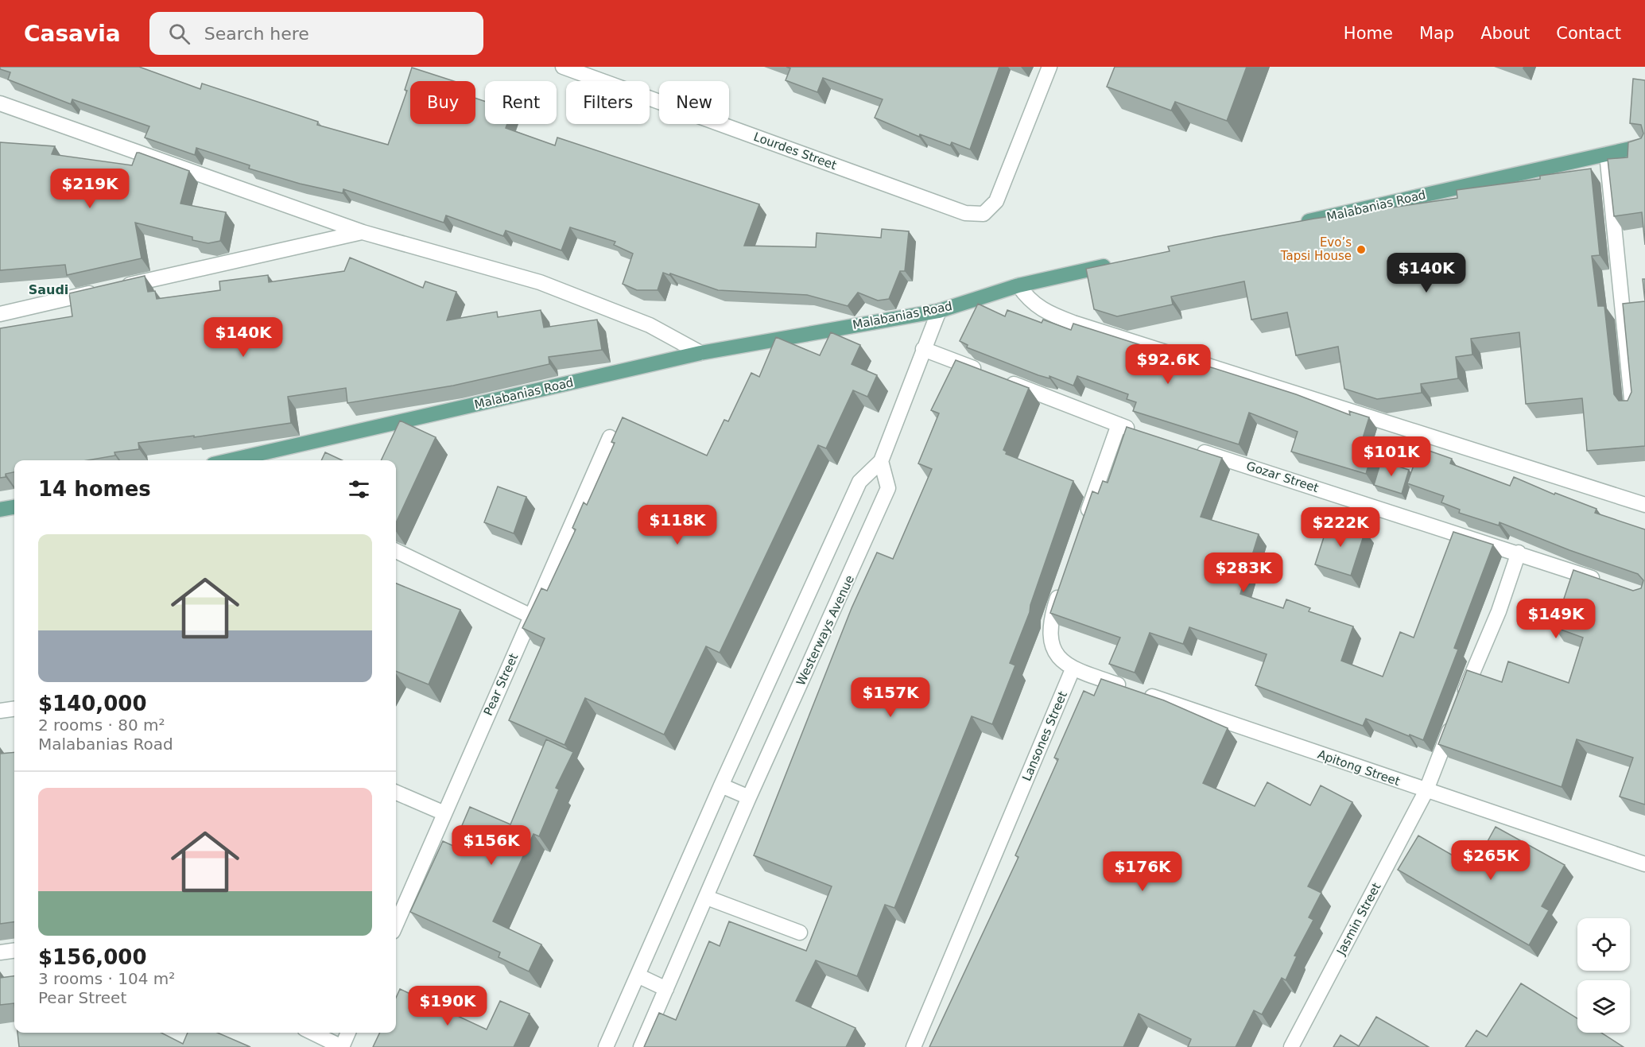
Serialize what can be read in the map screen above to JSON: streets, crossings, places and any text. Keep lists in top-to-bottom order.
{
  "streets": {
    "main road": ["Malabanias Road"],
    "street": [
      "Lourdes Street",
      "Gozar Street",
      "Westerways Avenue",
      "Pear Street",
      "Lansones Street",
      "Apitong Street",
      "Jasmin Street"
    ]
  },
  "crossings": [
    ["Lansones Street", "Apitong Street"],
    ["Apitong Street", "Jasmin Street"]
  ],
  "districts": ["Saudi"],
  "places": ["Evo’s Tapsi House"],
  "page": {
    "header": "Casavia",
    "search": "Search here",
    "nav": [
      "Home",
      "Map",
      "About",
      "Contact"
    ],
    "chip": [
      "Buy",
      "Rent",
      "Filters",
      "New"
    ],
    "price": [
      "$219K",
      "$140K",
      "$140K",
      "$92.6K",
      "$101K",
      "$118K",
      "$222K",
      "$283K",
      "$149K",
      "$157K",
      "$156K",
      "$265K",
      "$176K",
      "$190K"
    ],
    "heading": "14 homes",
    "list": [
      {
        "name": "$140,000",
        "note": "2 rooms · 80 m² · Malabanias Road"
      },
      {
        "name": "$156,000",
        "note": "3 rooms · 104 m² · Pear Street"
      }
    ]
  }
}
